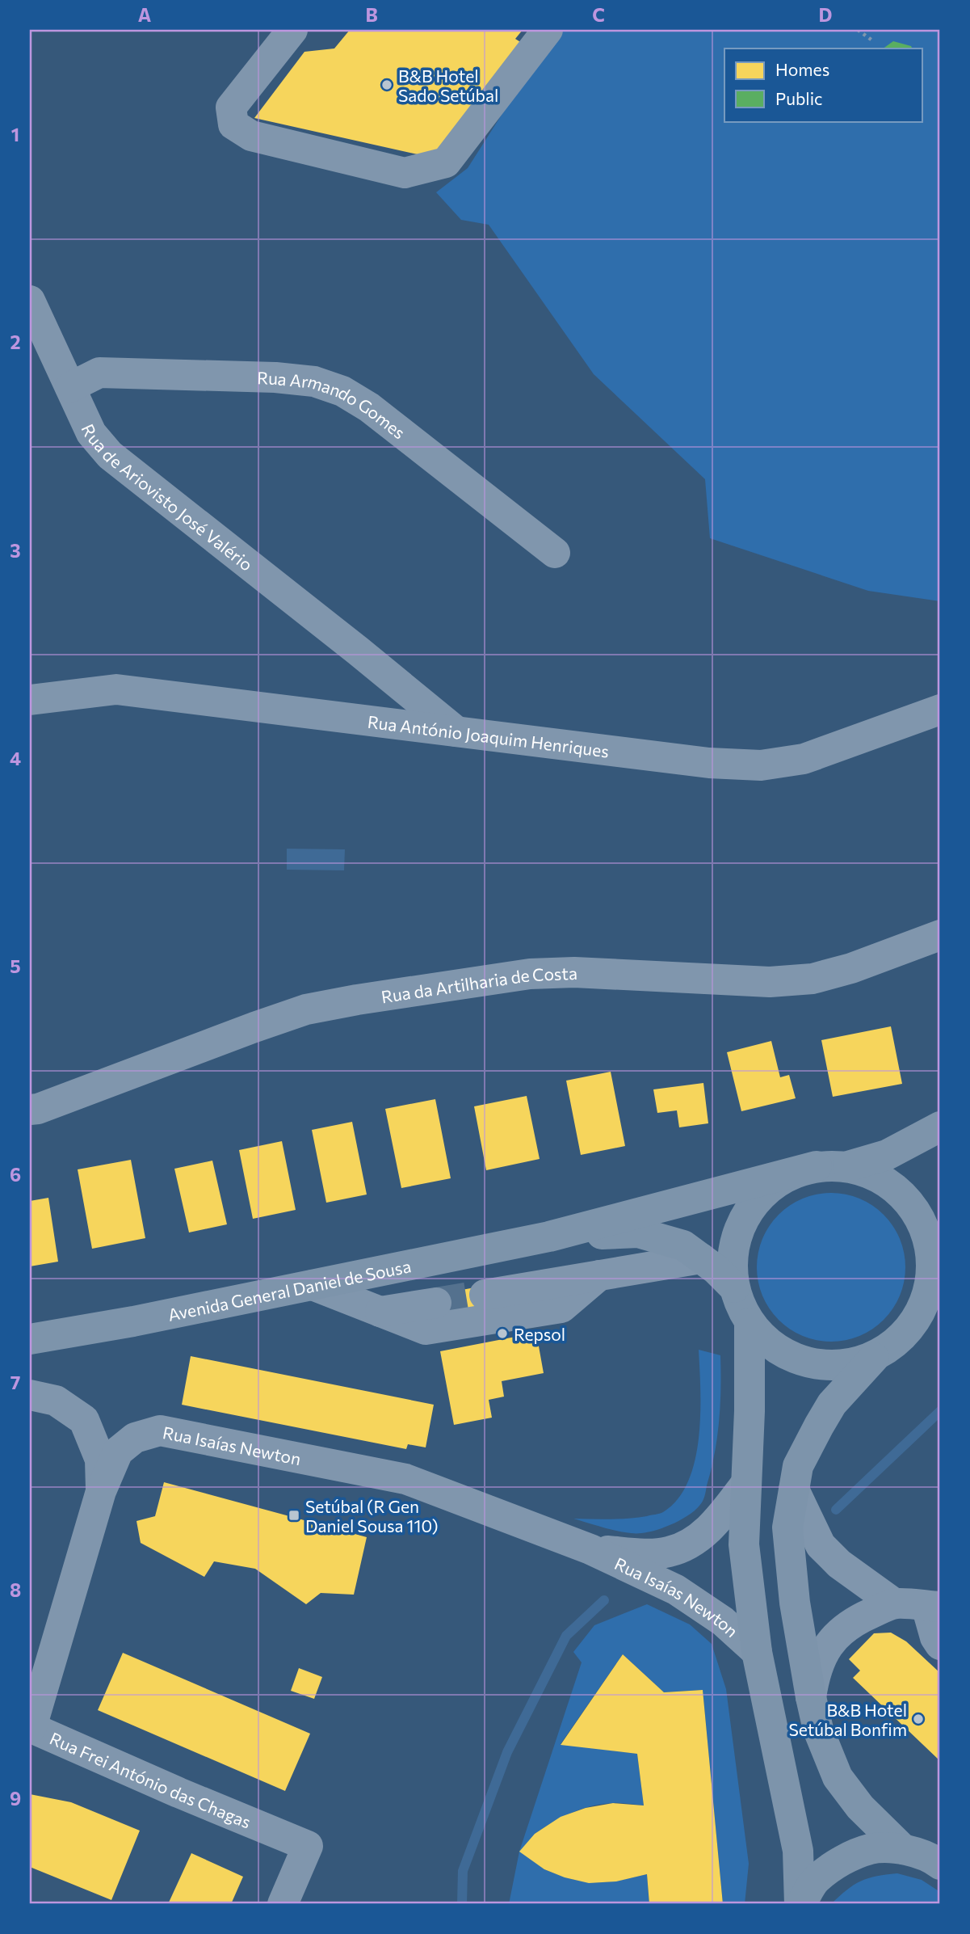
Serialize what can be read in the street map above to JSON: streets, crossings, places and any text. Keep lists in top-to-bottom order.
{
  "streets": {
    "main road": ["Avenida General Daniel de Sousa"],
    "street": [
      "Rua Armando Gomes",
      "Rua de Ariovisto José Valério",
      "Rua António Joaquim Henriques",
      "Rua da Artilharia de Costa",
      "Rua Isaías Newton",
      "Rua Frei António das Chagas"
    ]
  },
  "crossings": [
    ["Rua Armando Gomes", "Rua de Ariovisto José Valério"],
    ["Rua de Ariovisto José Valério", "Rua António Joaquim Henriques"],
    ["Rua Isaías Newton", "Rua Frei António das Chagas"]
  ],
  "places": {
    "other": ["B&B Hotel Sado Setúbal", "Repsol", "B&B Hotel Setúbal Bonfim"],
    "transit": ["Setúbal (R Gen Daniel Sousa 110)"]
  },
  "legend": ["Homes", "Public"],
  "grid": {
    "columns": [
      "A",
      "B",
      "C",
      "D"
    ],
    "rows": [
      "1",
      "2",
      "3",
      "4",
      "5",
      "6",
      "7",
      "8",
      "9"
    ]
  }
}
